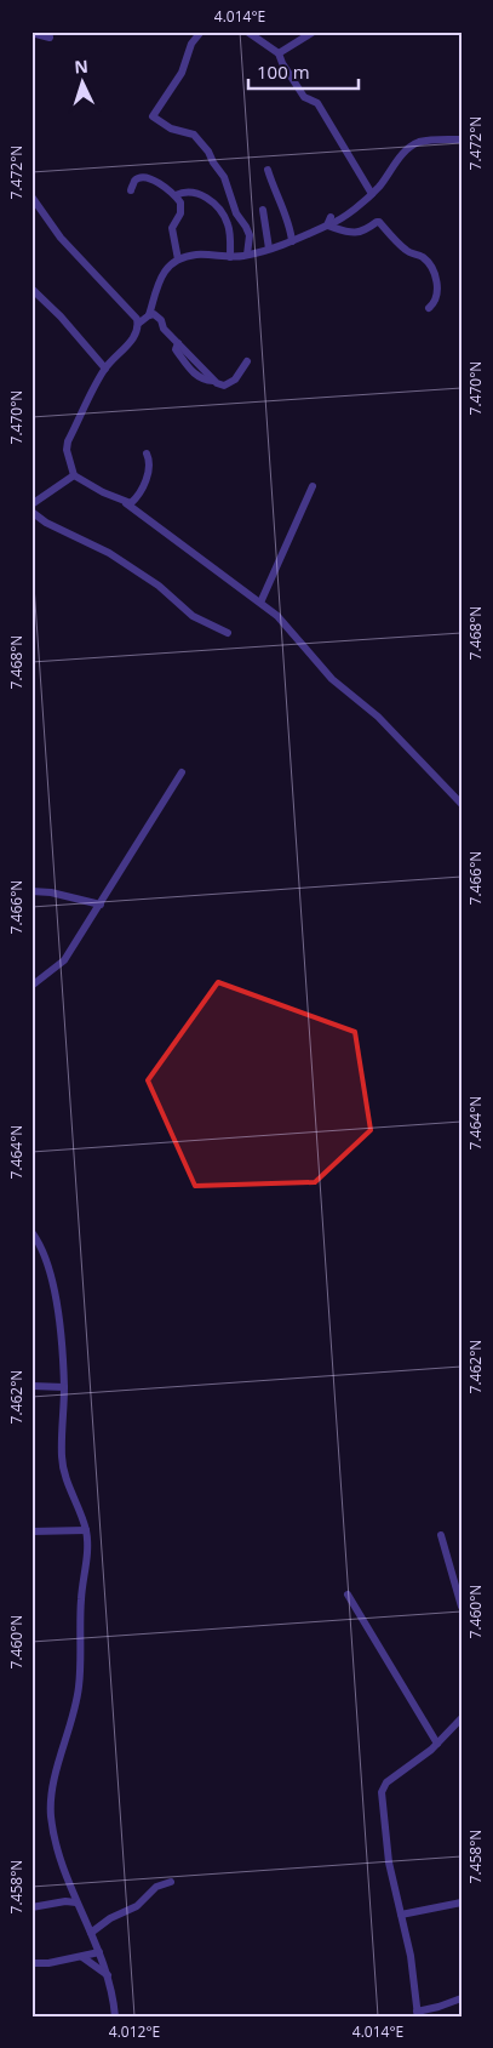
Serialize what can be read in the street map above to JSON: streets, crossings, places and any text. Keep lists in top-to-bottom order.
{
  "scale_bar": "100 m",
  "north": "top",
  "coordinates": [
    "4.014°E",
    "7.472°N",
    "7.470°N",
    "7.468°N",
    "7.466°N",
    "7.464°N",
    "7.462°N",
    "7.460°N",
    "7.458°N",
    "4.012°E"
  ]
}
